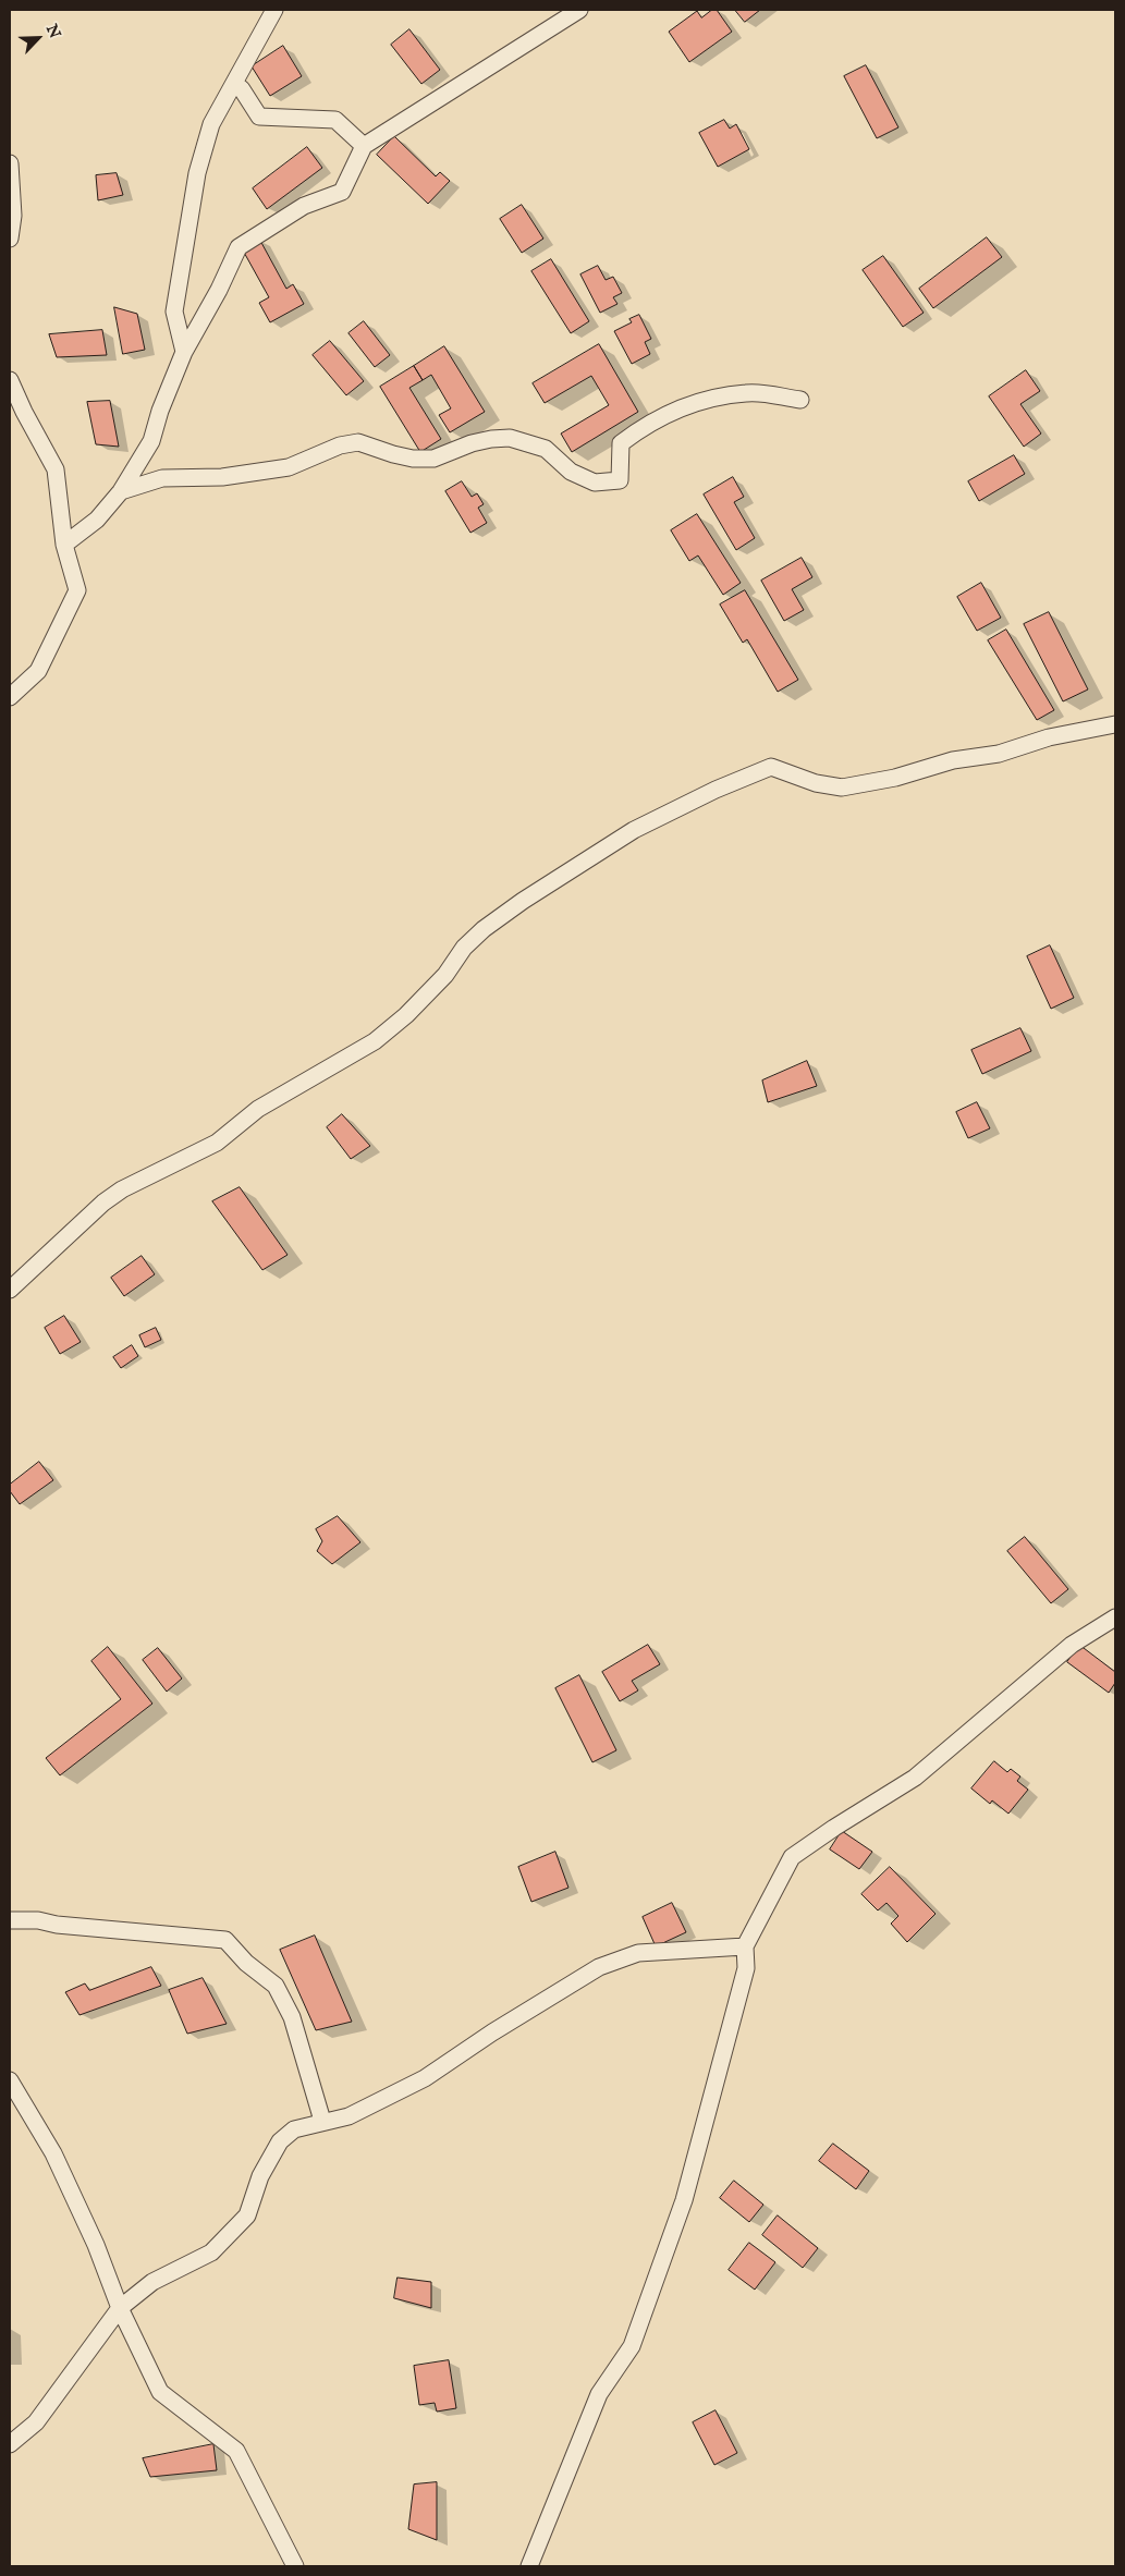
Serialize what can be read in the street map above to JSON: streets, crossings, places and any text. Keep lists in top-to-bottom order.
{
  "north": "top right"
}
